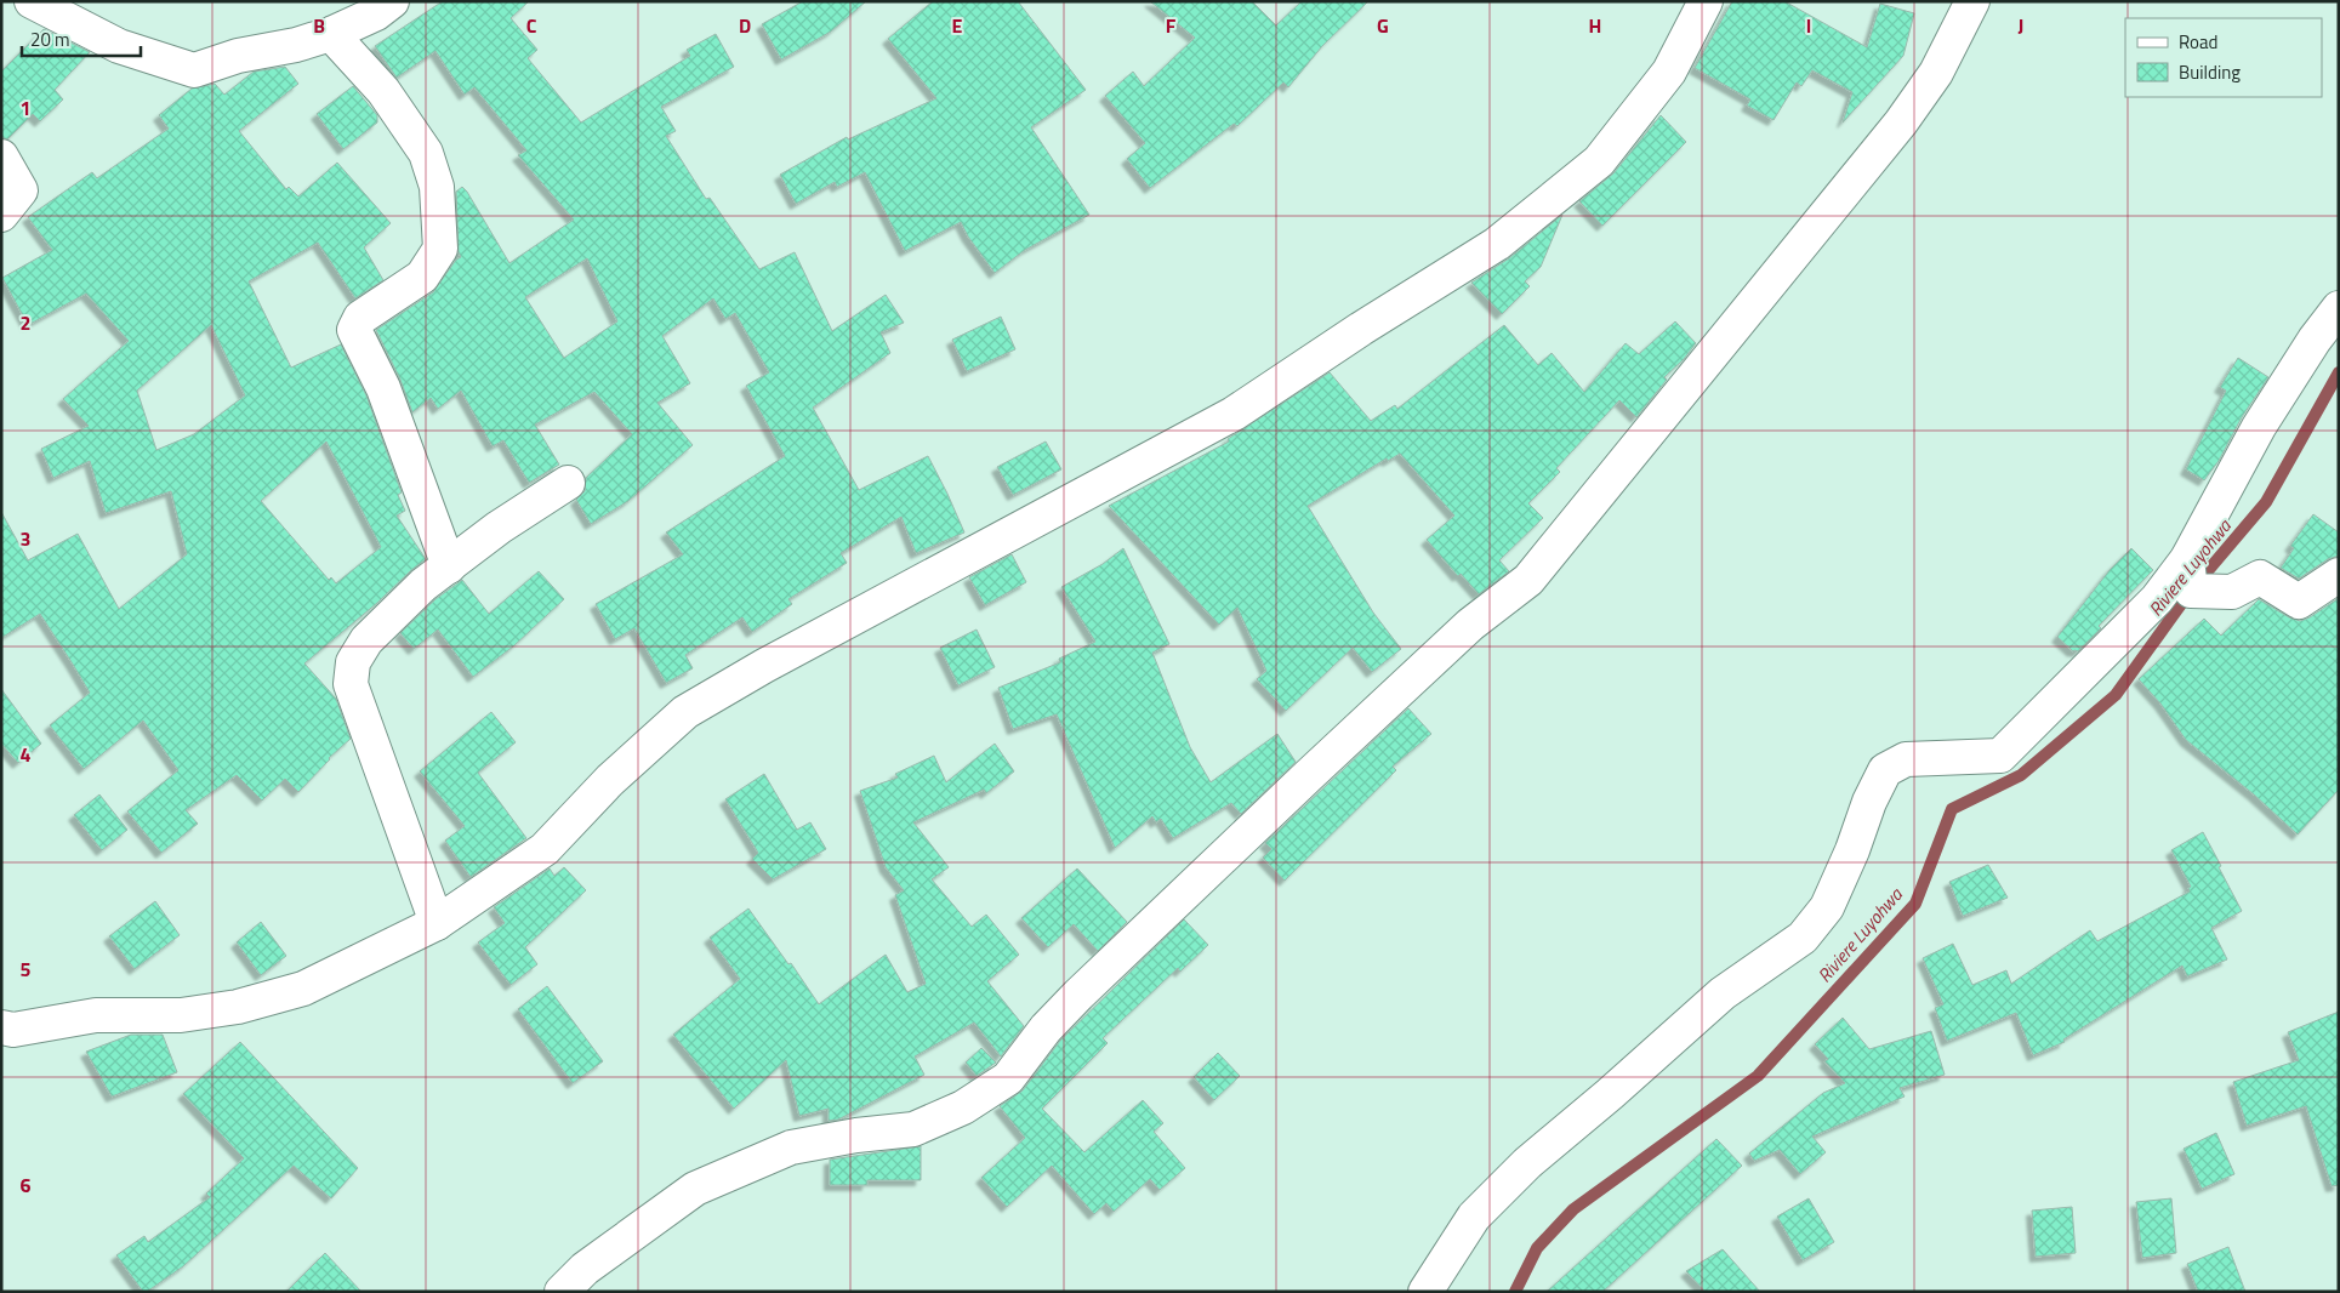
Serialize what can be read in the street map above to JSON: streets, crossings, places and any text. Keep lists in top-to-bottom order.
{
  "water": ["Riviere Luyohwa"],
  "legend": ["Road", "Building"],
  "scale_bar": "20 m",
  "grid": {
    "columns": [
      "B",
      "C",
      "D",
      "E",
      "F",
      "G",
      "H",
      "I",
      "J"
    ],
    "rows": [
      "1",
      "2",
      "3",
      "4",
      "5",
      "6"
    ]
  }
}
